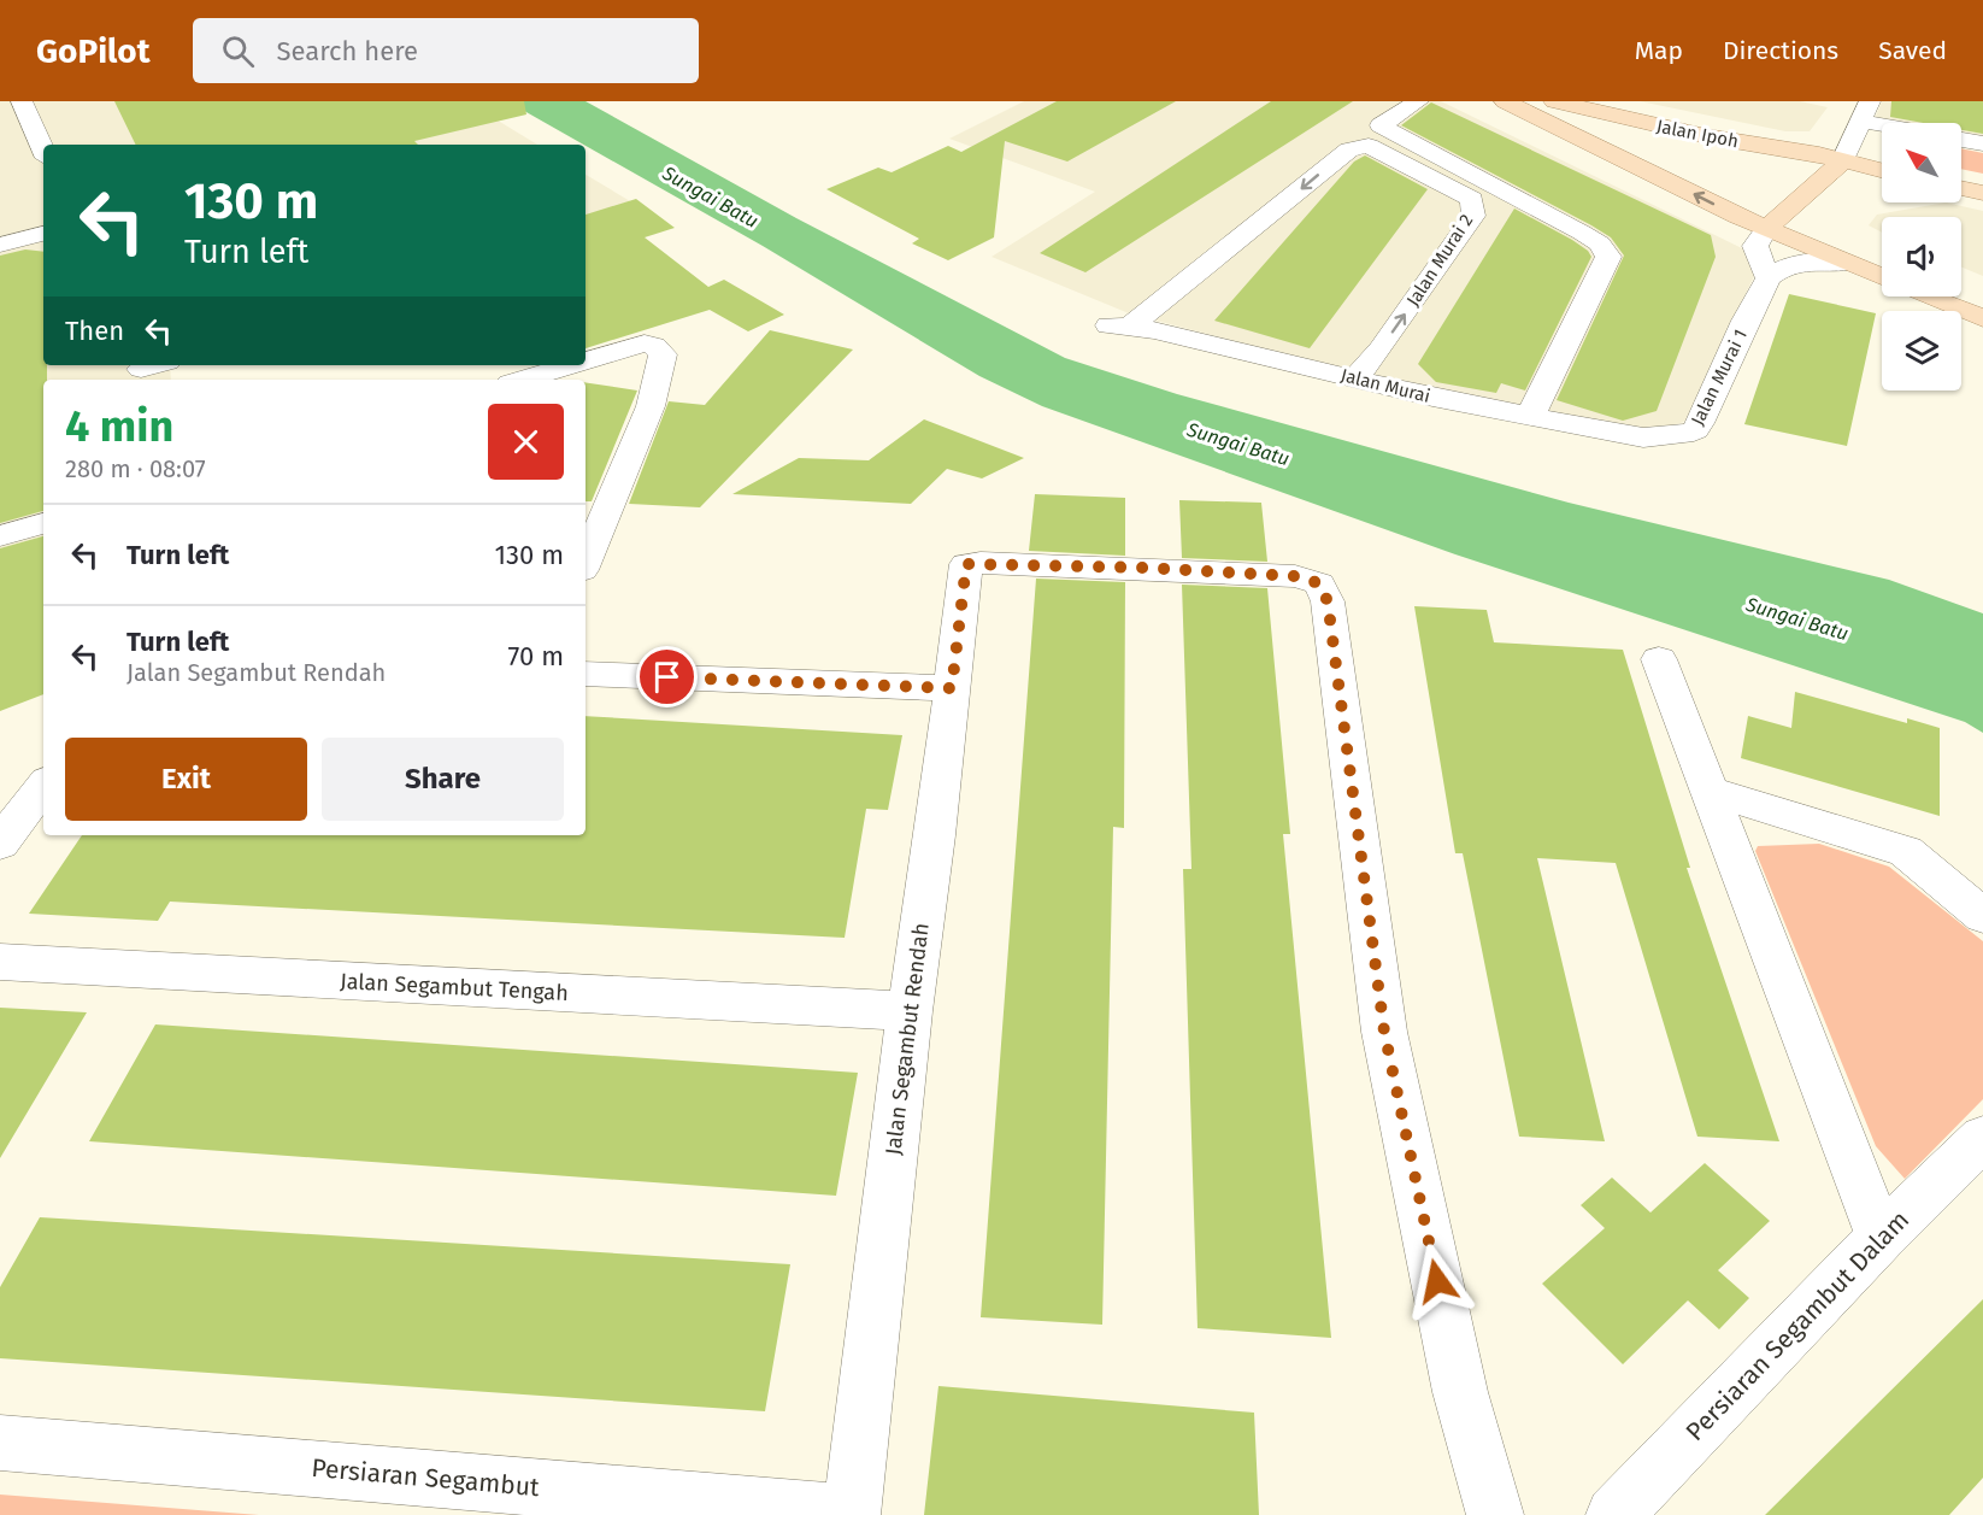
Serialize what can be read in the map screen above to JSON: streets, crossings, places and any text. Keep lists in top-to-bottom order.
{
  "streets": {
    "main road": ["Jalan Ipoh"],
    "street": [
      "Jalan Murai 2",
      "Jalan Murai 1",
      "Jalan Murai",
      "Jalan Segambut Tengah",
      "Jalan Segambut Rendah",
      "Persiaran Segambut Dalam",
      "Persiaran Segambut"
    ]
  },
  "crossings": [
    ["Jalan Murai 2", "Jalan Murai"],
    ["Jalan Murai 1", "Jalan Murai"],
    ["Jalan Segambut Tengah", "Jalan Segambut Rendah"],
    ["Jalan Segambut Rendah", "Persiaran Segambut"]
  ],
  "water": ["Sungai Batu"],
  "north": "top left",
  "page": {
    "header": "GoPilot",
    "search": "Search here",
    "nav": ["Map", "Directions", "Saved"],
    "turn": ["130 m", "Turn left"],
    "then": "Then",
    "heading": ["4 min", "280 m · 08:07"],
    "list": [
      {
        "name": "Turn left",
        "value": "130 m"
      },
      {
        "name": "Turn left",
        "note": "Jalan Segambut Rendah",
        "value": "70 m"
      }
    ],
    "buttons": ["Exit", "Share"]
  }
}
